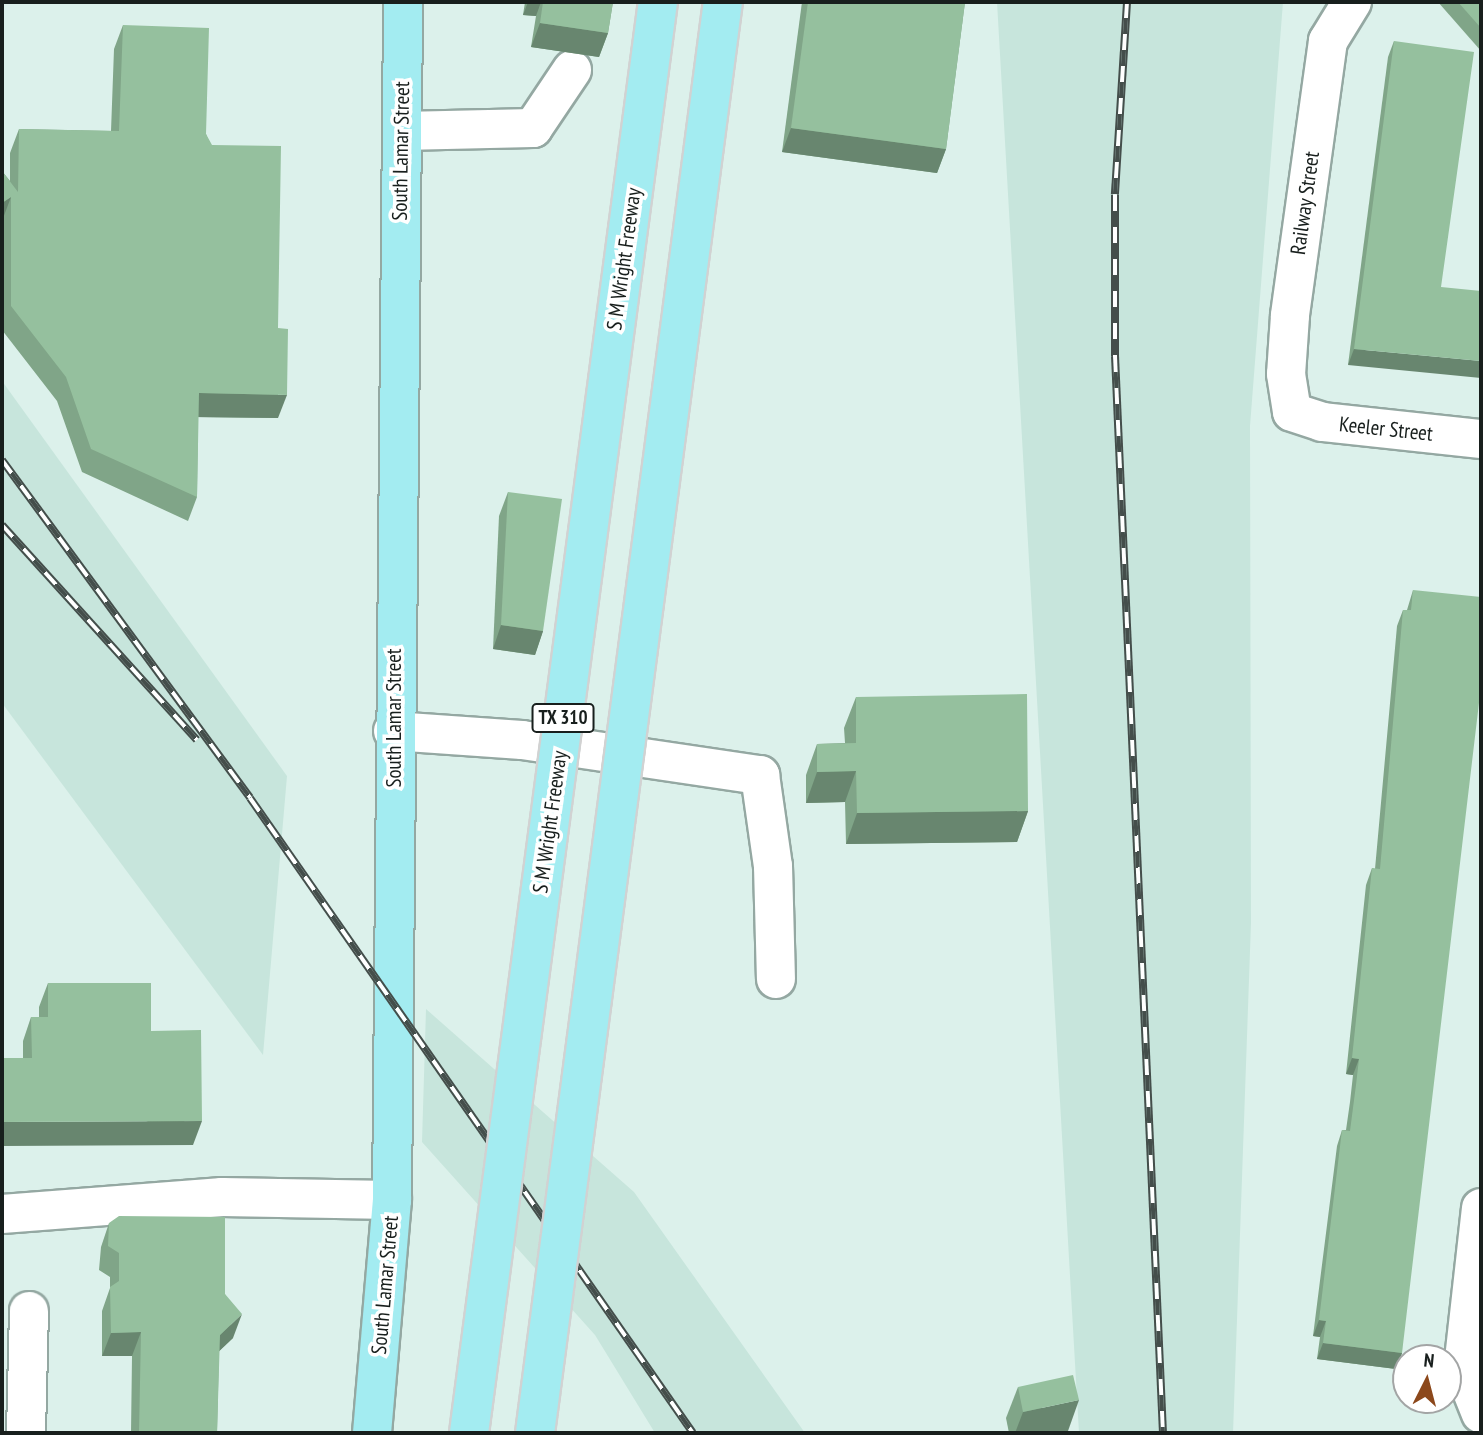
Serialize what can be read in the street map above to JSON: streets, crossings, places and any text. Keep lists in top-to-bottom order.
{
  "streets": {
    "main road": ["South Lamar Street", "S M Wright Freeway", "TX 310"],
    "street": ["Railway Street", "Keeler Street"]
  },
  "crossings": [
    ["Railway Street", "Keeler Street"]
  ],
  "north": "top"
}
